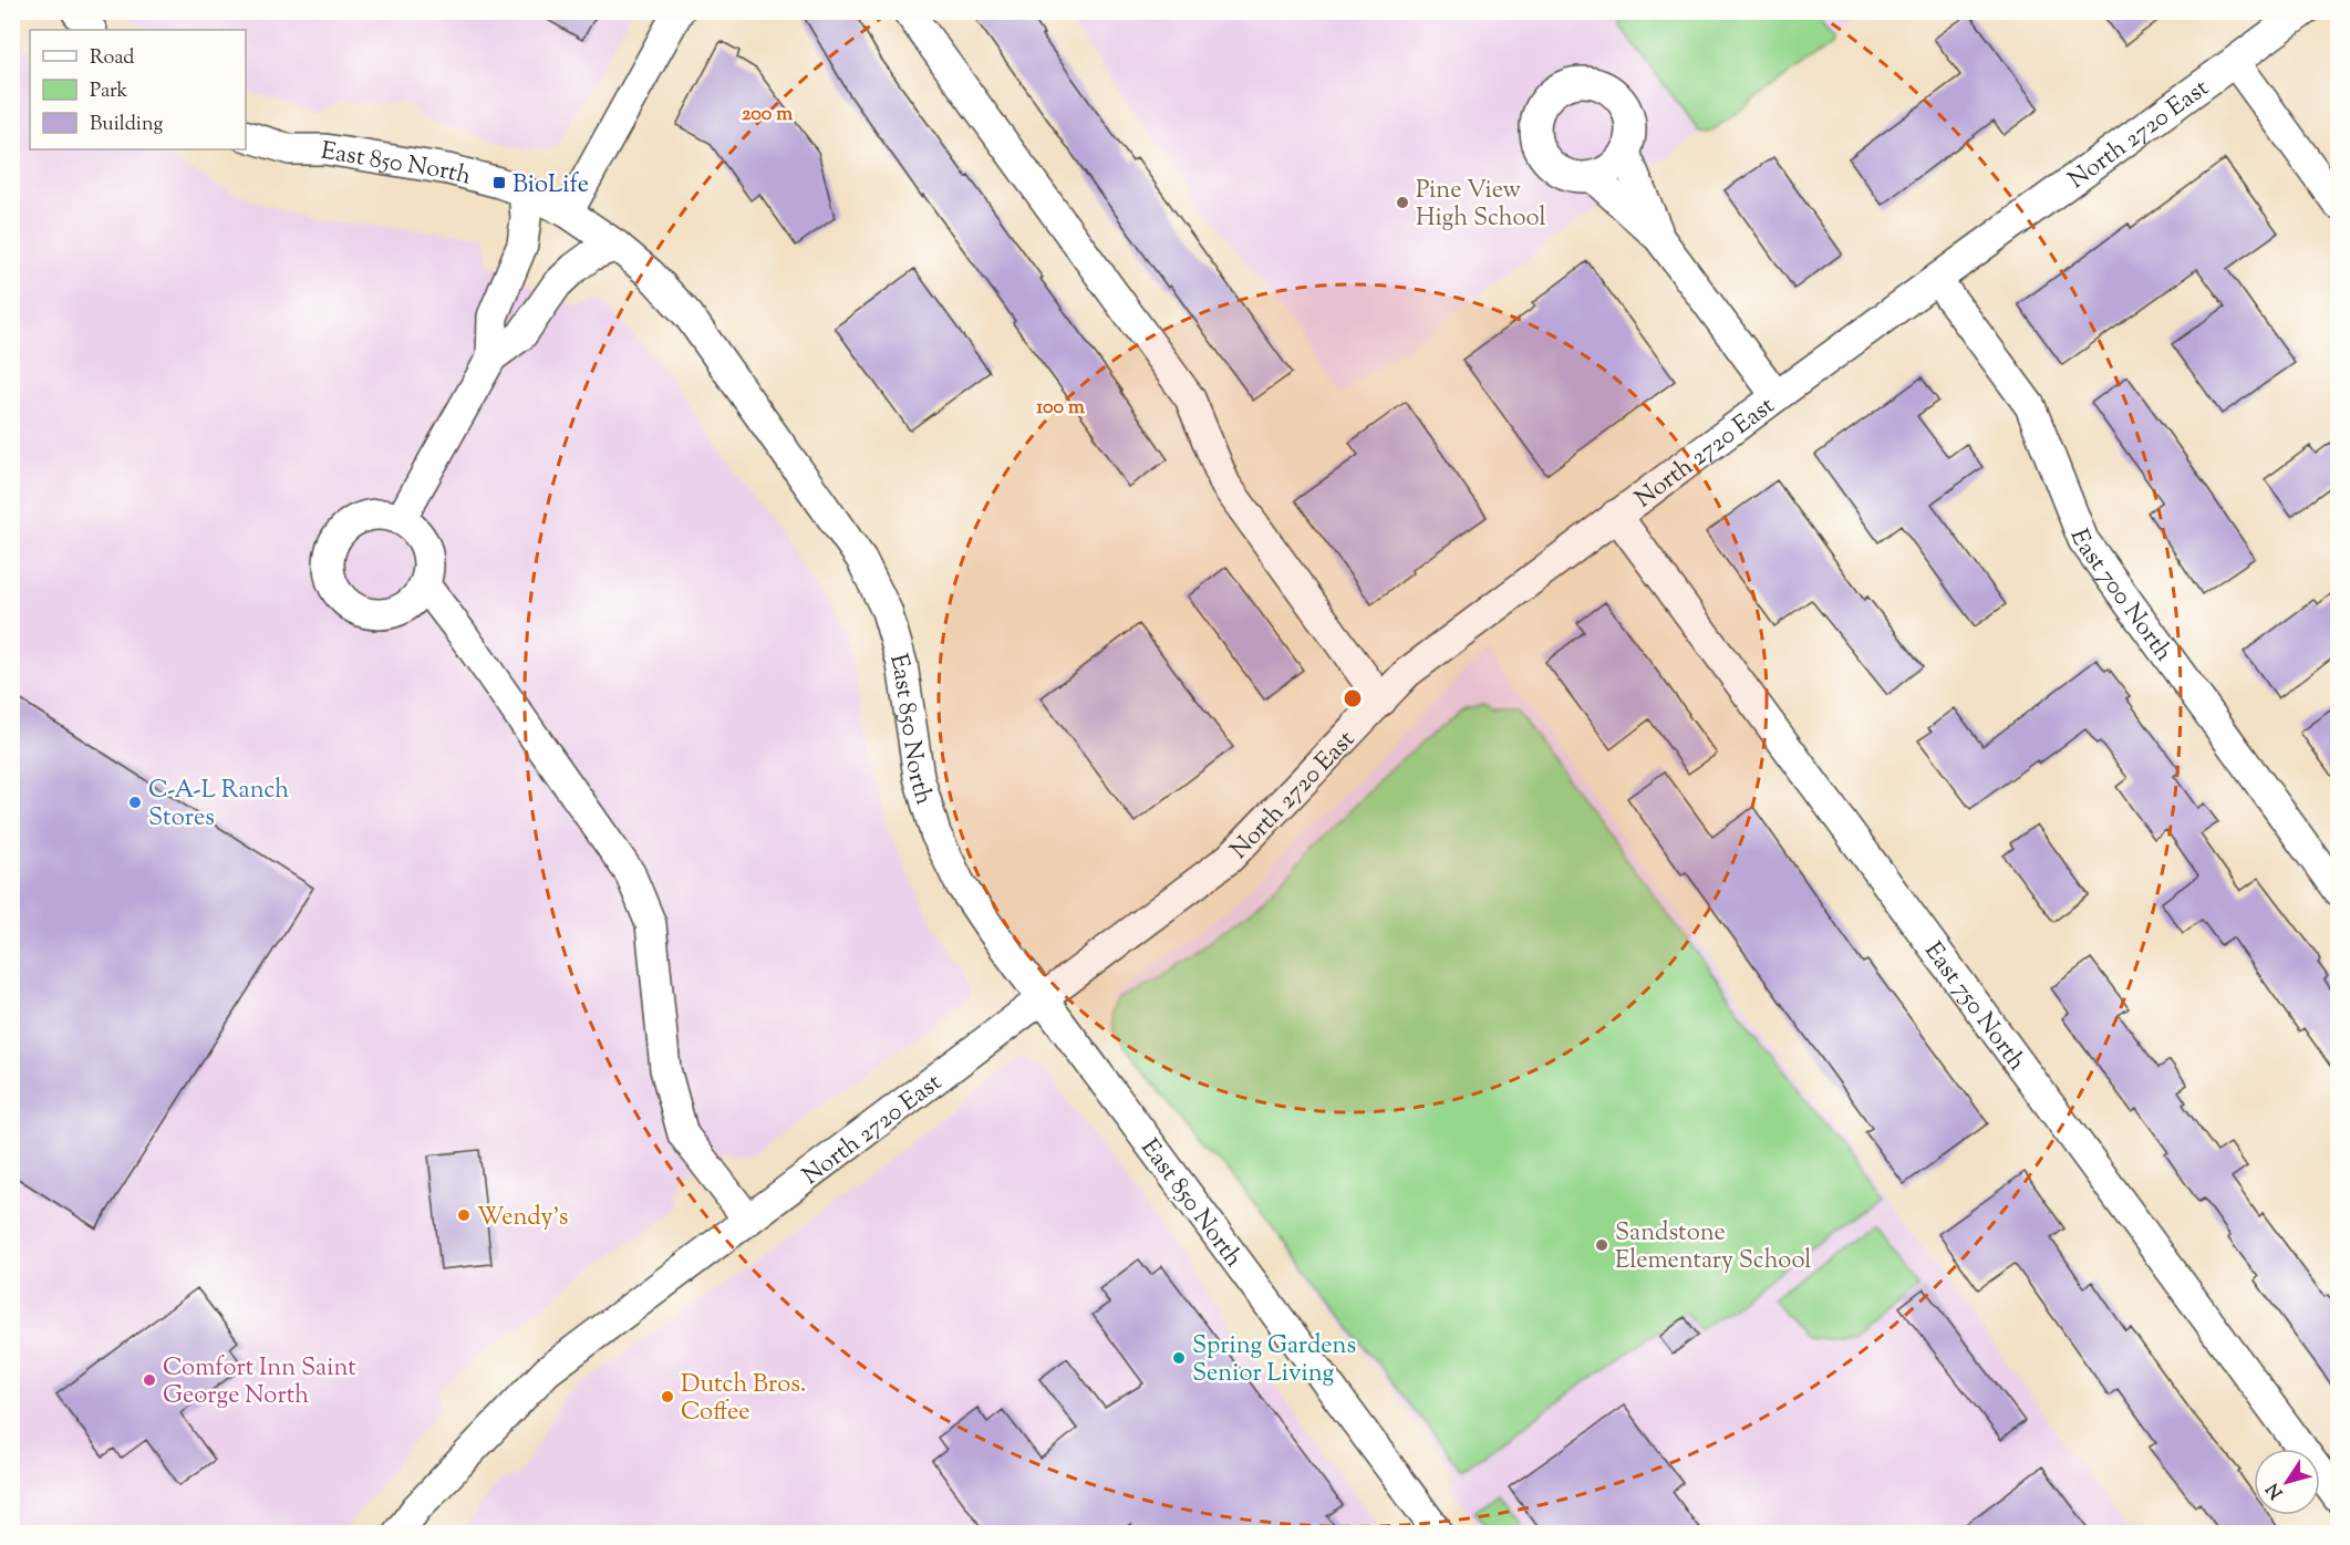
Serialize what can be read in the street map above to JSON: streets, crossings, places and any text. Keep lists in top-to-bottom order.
{
  "streets": {
    "street": [
      "North 2720 East",
      "East 850 North",
      "East 700 North",
      "East 750 North"
    ]
  },
  "crossings": [
    ["North 2720 East", "East 850 North"],
    ["North 2720 East", "East 700 North"],
    ["North 2720 East", "East 750 North"]
  ],
  "places": {
    "transit": ["BioLife"],
    "other": [
      "Pine View High School",
      "C-A-L Ranch Stores",
      "Wendy's",
      "Sandstone Elementary School",
      "Spring Gardens Senior Living",
      "Comfort Inn Saint George North",
      "Dutch Bros. Coffee"
    ]
  },
  "legend": ["Road", "Park", "Building"],
  "north": "bottom left",
  "rings": ["200 m", "100 m"]
}
